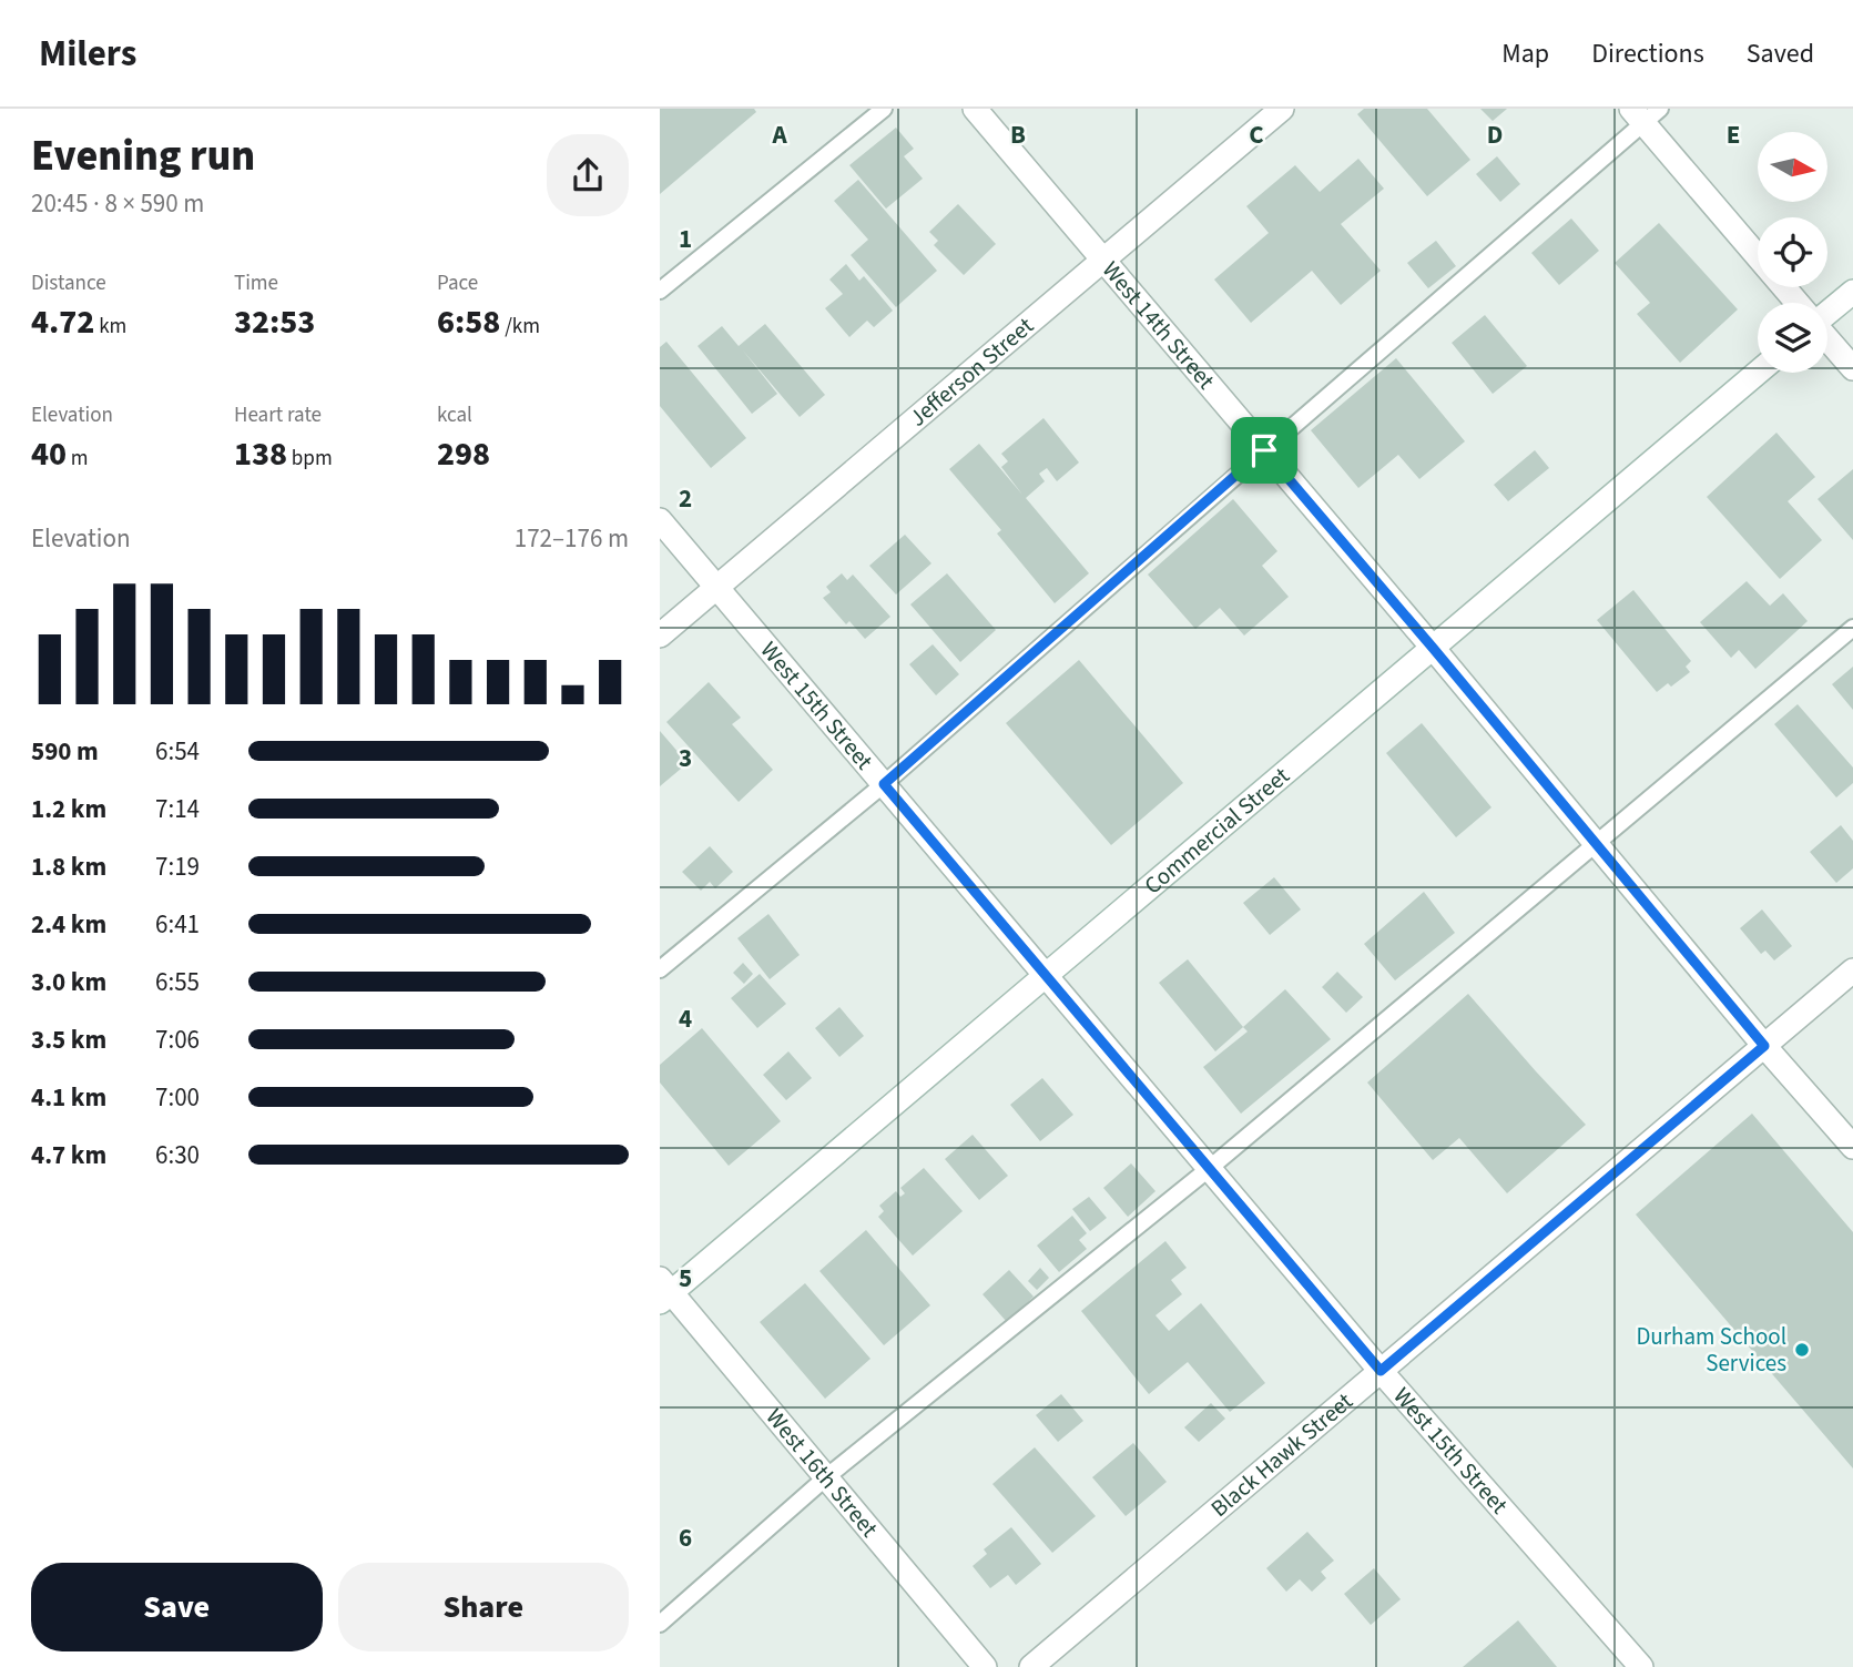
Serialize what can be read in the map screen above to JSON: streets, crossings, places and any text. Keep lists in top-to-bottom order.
{
  "streets": {
    "street": [
      "West 14th Street",
      "Jefferson Street",
      "West 15th Street",
      "Commercial Street",
      "Black Hawk Street",
      "West 16th Street"
    ]
  },
  "crossings": [
    ["West 14th Street", "Jefferson Street"],
    ["West 14th Street", "Commercial Street"],
    ["West 14th Street", "Black Hawk Street"],
    ["Jefferson Street", "West 15th Street"],
    ["West 15th Street", "Commercial Street"],
    ["West 15th Street", "Black Hawk Street"],
    ["Commercial Street", "West 16th Street"]
  ],
  "places": ["Durham School Services"],
  "north": "right",
  "page": {
    "header": "Milers",
    "nav": ["Map", "Directions", "Saved"],
    "heading": ["Evening run", "20:45 · 8 × 590 m"],
    "stats": [
      ["Distance", "4.72 km"],
      ["Time", "32:53"],
      ["Pace", "6:58 /km"],
      ["Elevation", "40 m"],
      ["Heart rate", "138 bpm"],
      ["kcal", "298"]
    ],
    "chart": ["Elevation", "172–176 m"],
    "list": [
      {
        "name": "590 m",
        "note": "6:54"
      },
      {
        "name": "1.2 km",
        "note": "7:14"
      },
      {
        "name": "1.8 km",
        "note": "7:19"
      },
      {
        "name": "2.4 km",
        "note": "6:41"
      },
      {
        "name": "3.0 km",
        "note": "6:55"
      },
      {
        "name": "3.5 km",
        "note": "7:06"
      },
      {
        "name": "4.1 km",
        "note": "7:00"
      },
      {
        "name": "4.7 km",
        "note": "6:30"
      }
    ],
    "buttons": ["Save", "Share"]
  },
  "grid": {
    "columns": [
      "A",
      "B",
      "C",
      "D",
      "E"
    ],
    "rows": [
      "1",
      "2",
      "3",
      "4",
      "5",
      "6"
    ]
  }
}
